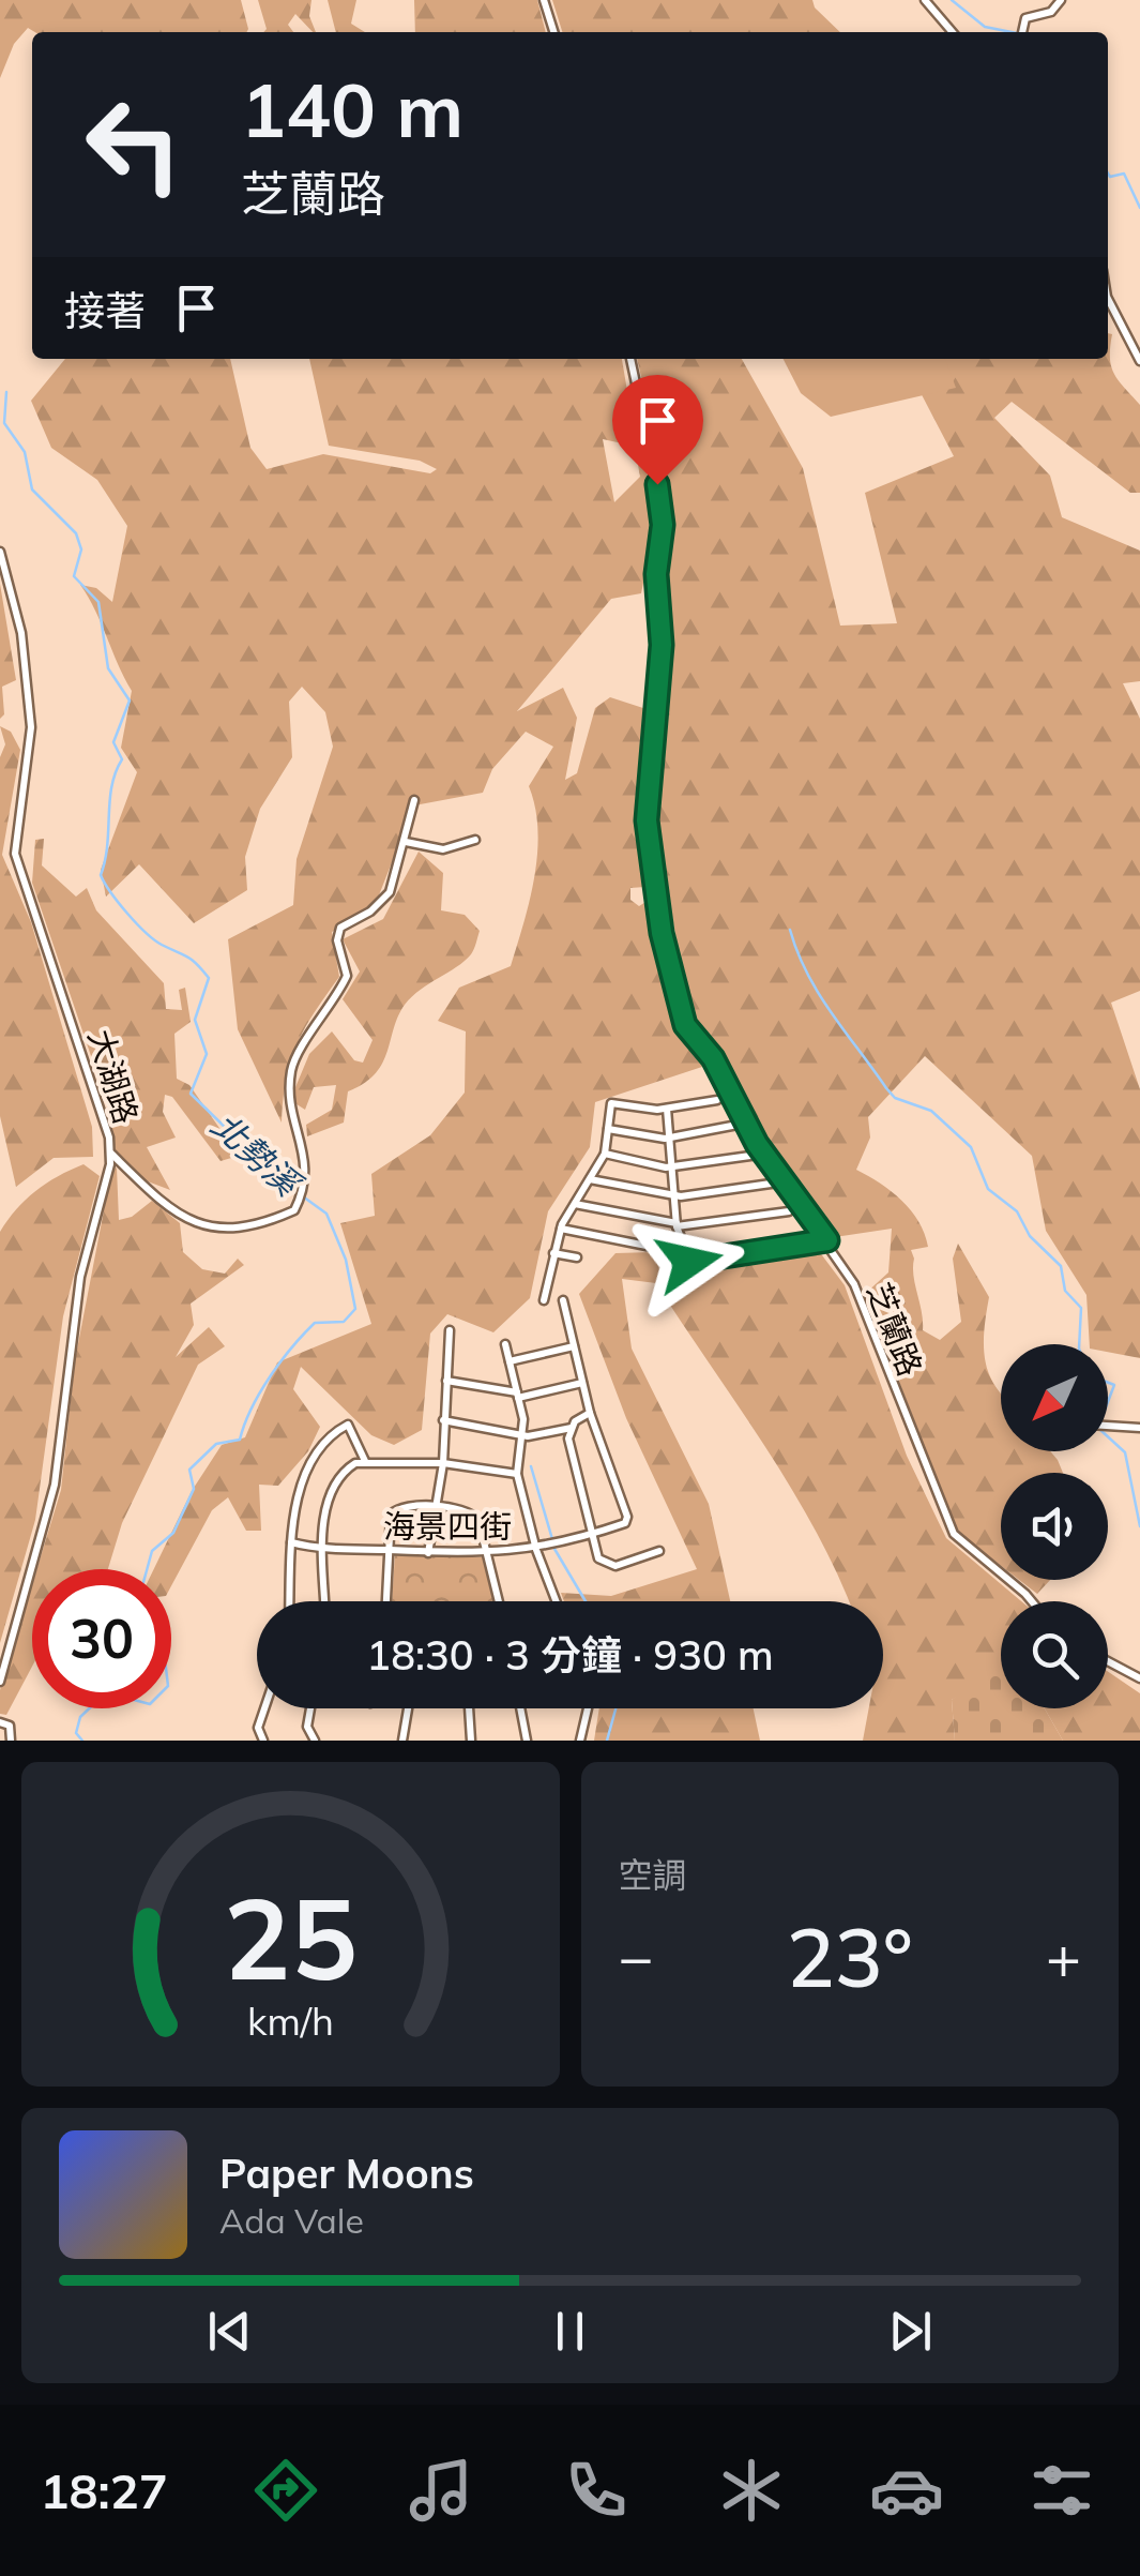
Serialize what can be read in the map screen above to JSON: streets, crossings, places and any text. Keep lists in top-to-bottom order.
{
  "streets": {
    "street": ["大湖路", "芝蘭路", "海景四街"]
  },
  "water": ["北勢溪"],
  "north": "bottom left",
  "page": {
    "turn": ["140 m", "芝蘭路"],
    "then": "接著",
    "limit": "30",
    "trip": "18:30 · 3 分鐘 · 930 m",
    "tile": "空調",
    "heat": ["−", "23°", "+"],
    "song": ["Paper Moons", "Ada Vale"],
    "tabs": "18:27",
    "gauge": ["25", "km/h"]
  }
}
